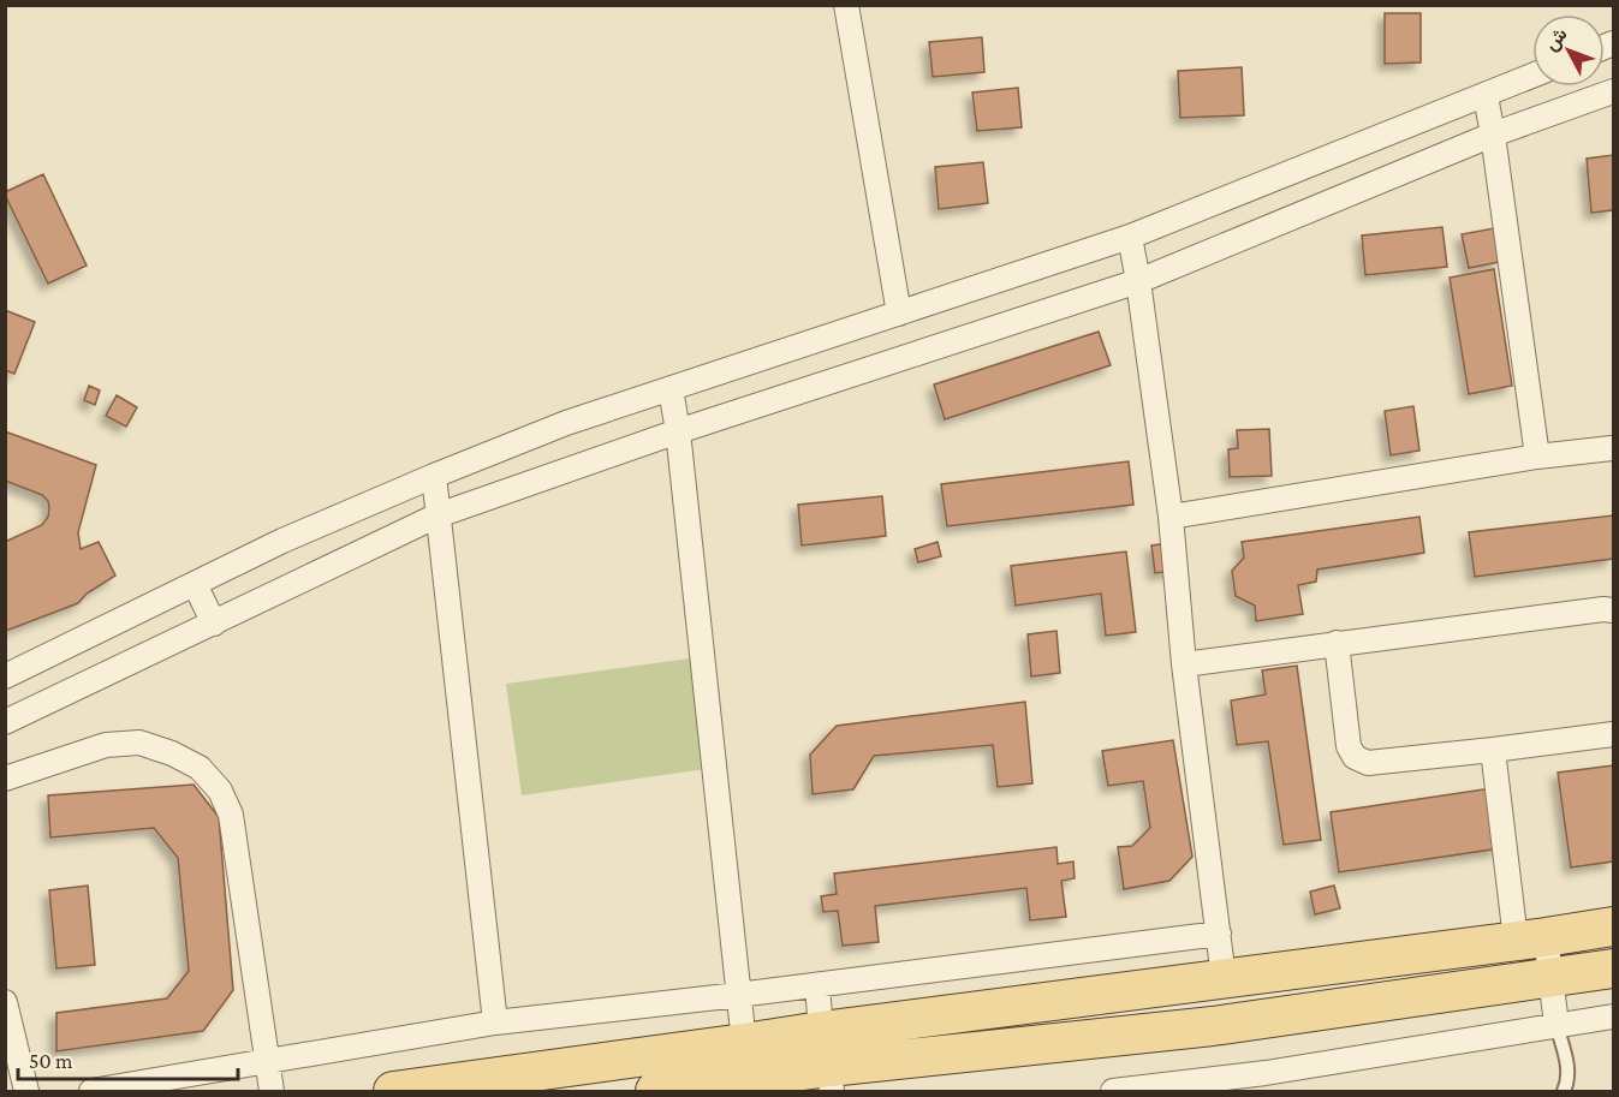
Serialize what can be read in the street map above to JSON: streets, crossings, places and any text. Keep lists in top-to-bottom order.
{
  "scale_bar": "50 m",
  "north": "top left"
}
